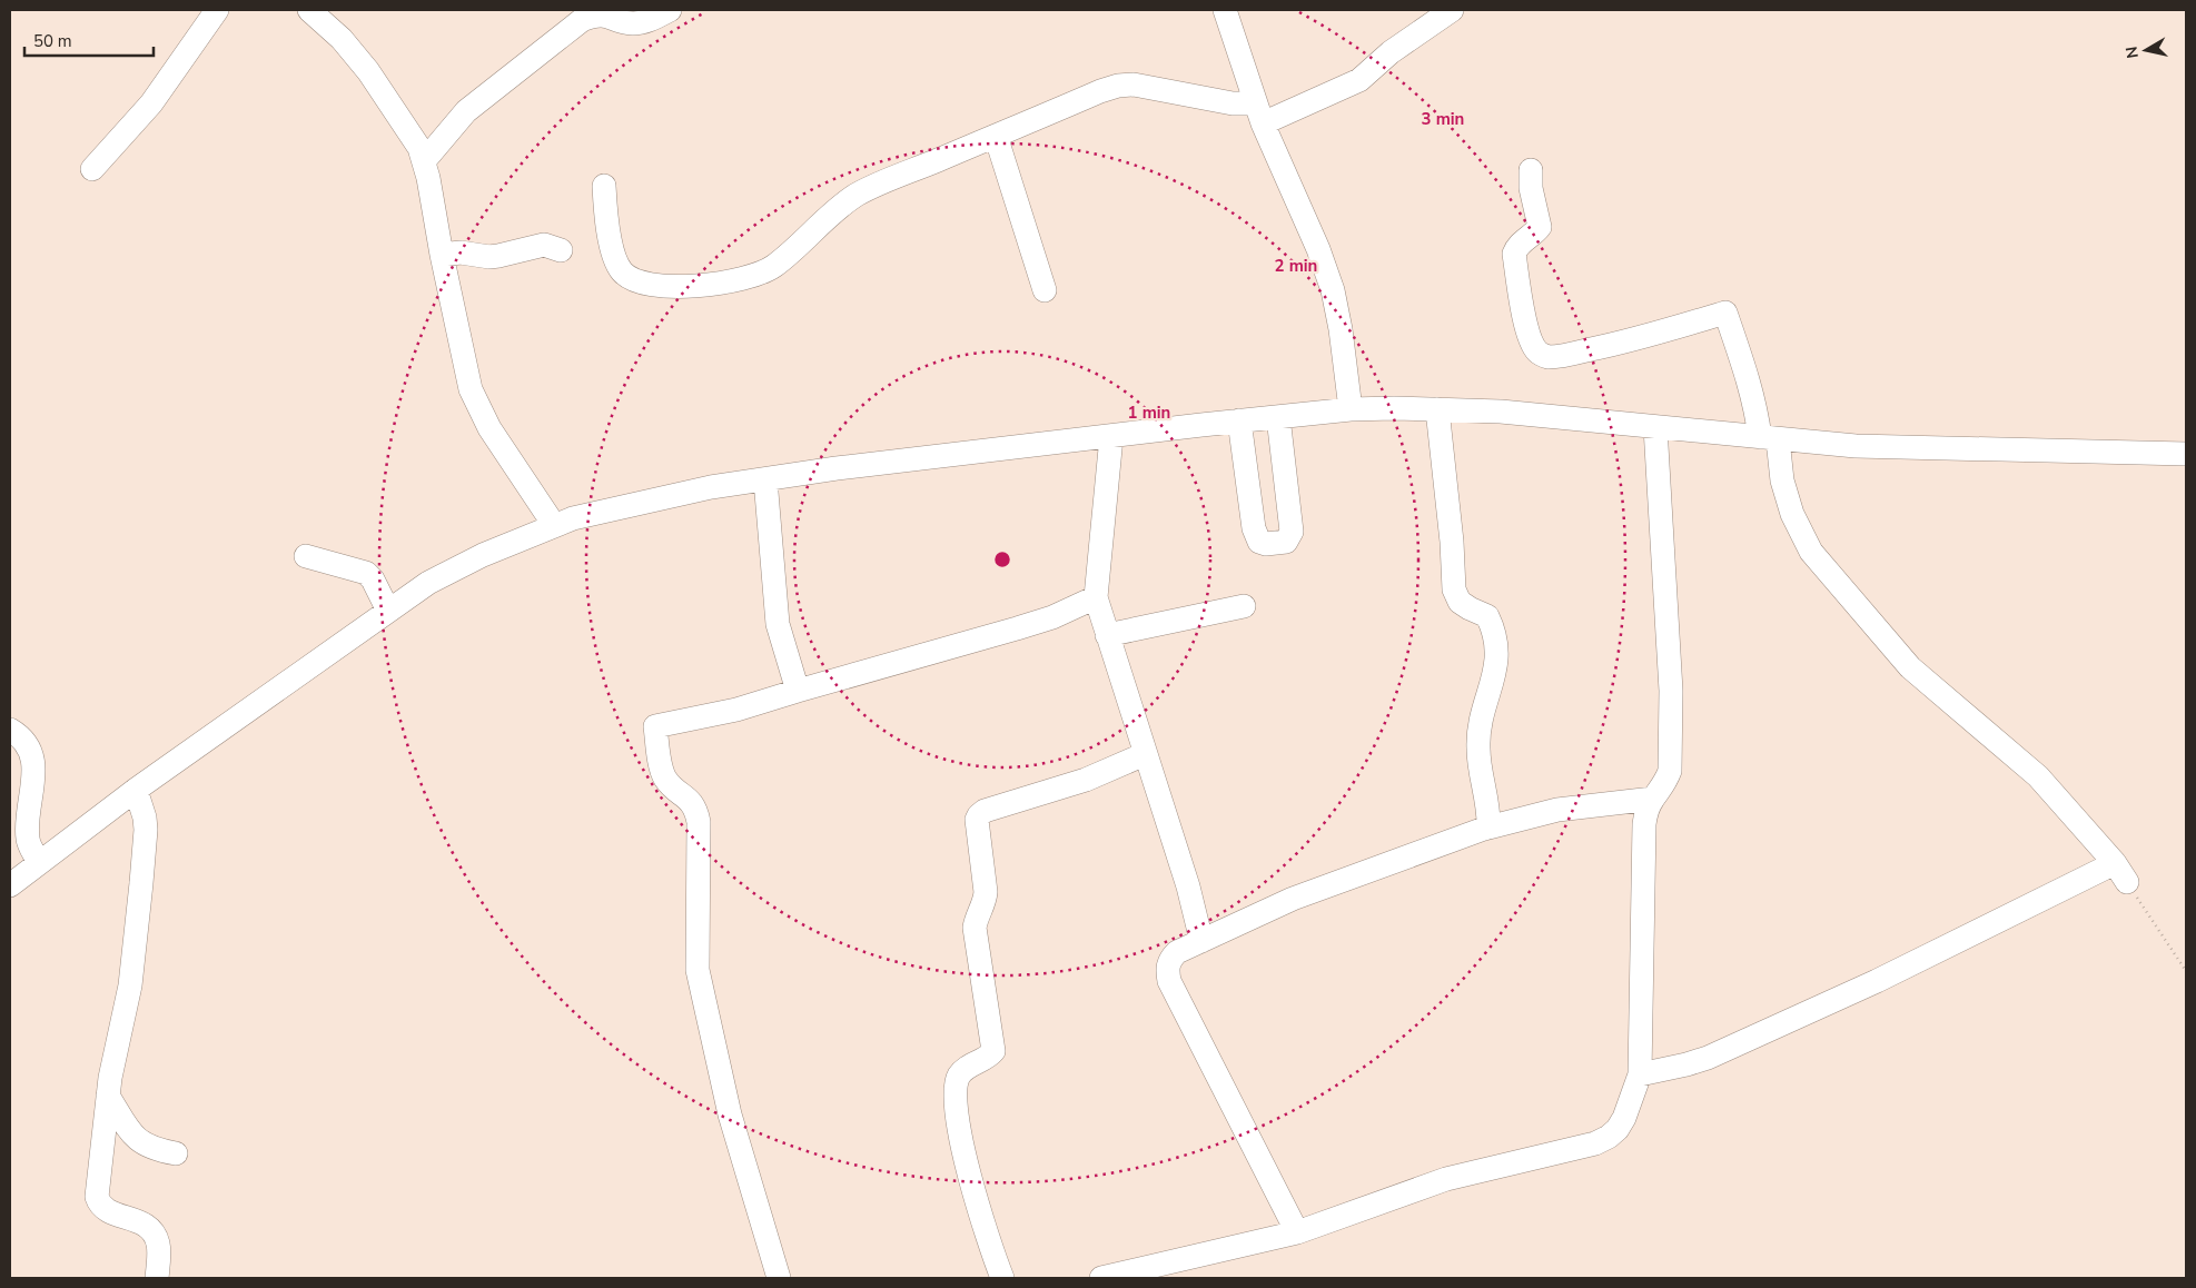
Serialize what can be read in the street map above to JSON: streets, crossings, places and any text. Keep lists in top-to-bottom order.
{
  "scale_bar": "50 m",
  "north": "left",
  "rings": ["3 min", "2 min", "1 min"]
}
